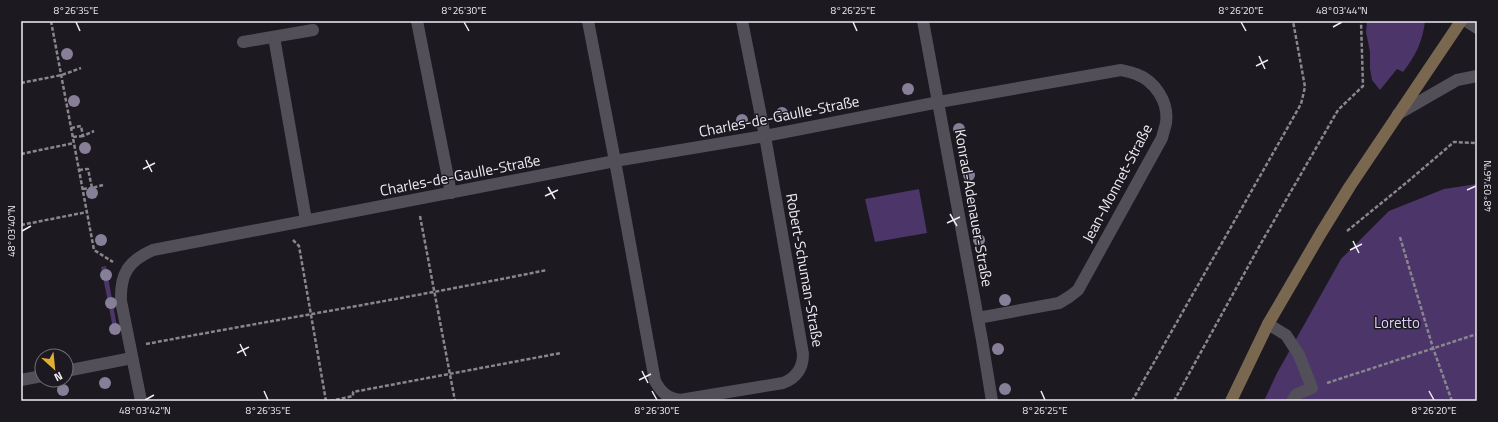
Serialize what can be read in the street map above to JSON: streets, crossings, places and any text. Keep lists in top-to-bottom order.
{
  "streets": {
    "street": [
      "Charles-de-Gaulle-Straße",
      "Jean-Monnet-Straße",
      "Konrad-Adenauer-Straße",
      "Robert-Schuman-Straße"
    ]
  },
  "crossings": [
    ["Charles-de-Gaulle-Straße", "Jean-Monnet-Straße"],
    ["Charles-de-Gaulle-Straße", "Konrad-Adenauer-Straße"],
    ["Charles-de-Gaulle-Straße", "Robert-Schuman-Straße"],
    ["Jean-Monnet-Straße", "Konrad-Adenauer-Straße"]
  ],
  "parks": ["Loretto"],
  "north": "bottom right",
  "coordinates": [
    "8°26'35\"E",
    "8°26'30\"E",
    "8°26'25\"E",
    "8°26'20\"E",
    "48°03'44\"N",
    "48°03'46\"N",
    "48°03'40\"N",
    "48°03'42\"N"
  ]
}
